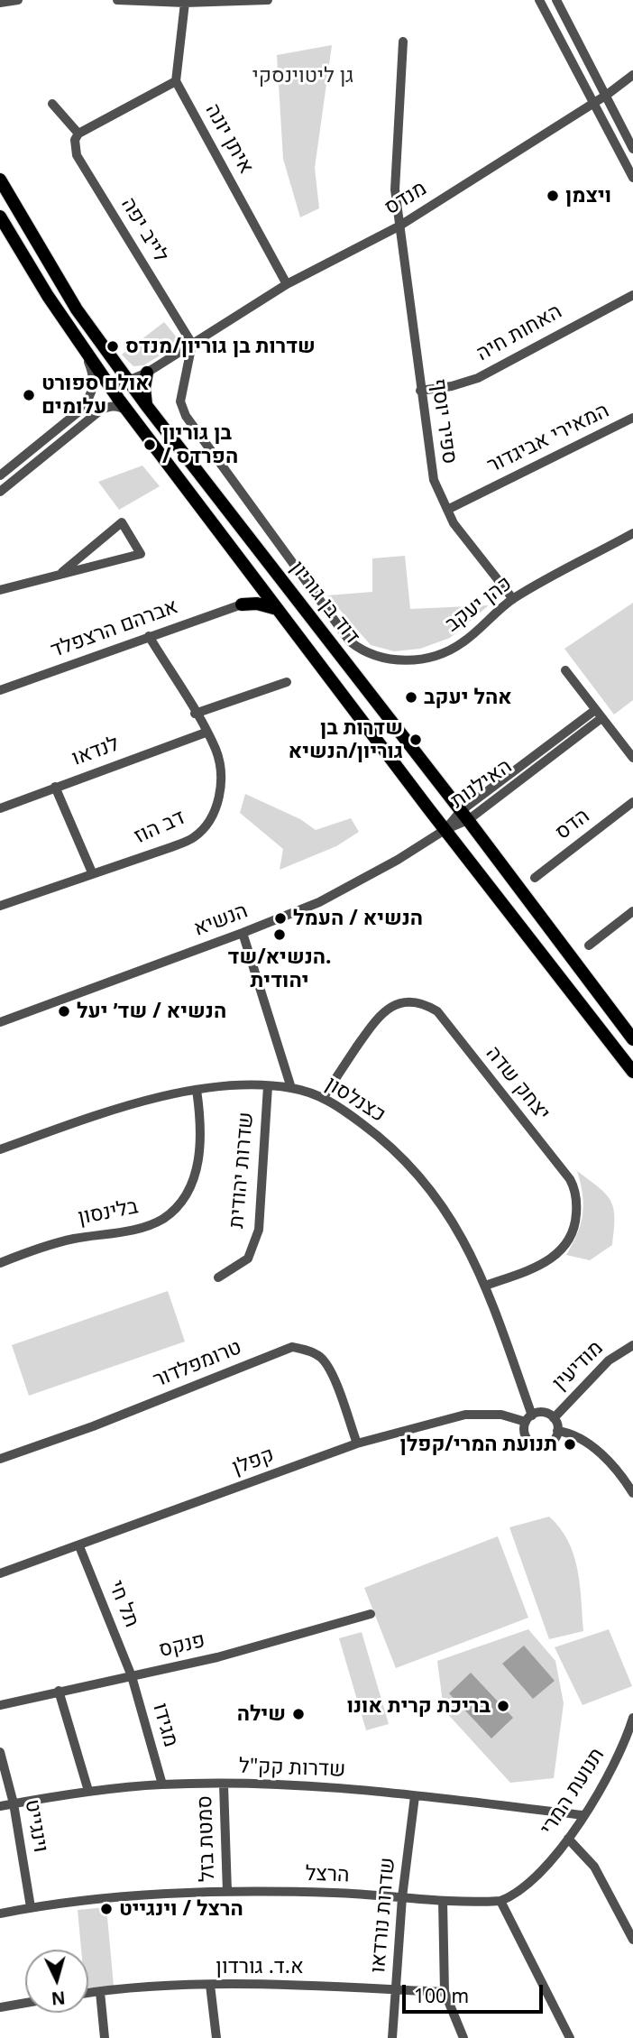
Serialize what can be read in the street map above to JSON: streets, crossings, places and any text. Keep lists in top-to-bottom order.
{
  "streets": {
    "main road": ["דוד בן גוריון"],
    "street": [
      "איתן יונה",
      "מנדס",
      "לייב יפה",
      "האחות חיה",
      "ספיר יוסף",
      "המאירי אביגדור",
      "כהן יעקב",
      "אברהם הרצפלד",
      "לנדאו",
      "האילנות",
      "הדס",
      "דב הוז",
      "הנשיא",
      "יצחק שדה",
      "כצנלסון",
      "שדרות יהודית",
      "בלינסון",
      "טרומפלדור",
      "מודיעין",
      "קפלן",
      "תל חי",
      "פנקס",
      "מגידו",
      "שדרות קק\"ל",
      "תנועת המרי",
      "וינגייט",
      "סמטת בזל",
      "הרצל",
      "שדרות נורדאו",
      "א.ד. גורדון"
    ]
  },
  "crossings": [
    ["איתן יונה", "מנדס"],
    ["מנדס", "לייב יפה"],
    ["מנדס", "ספיר יוסף"],
    ["מנדס", "דוד בן גוריון"],
    ["מנדס", "כהן יעקב"],
    ["לייב יפה", "כהן יעקב"],
    ["האחות חיה", "ספיר יוסף"],
    ["ספיר יוסף", "המאירי אביגדור"],
    ["ספיר יוסף", "כהן יעקב"],
    ["דוד בן גוריון", "האילנות"],
    ["דוד בן גוריון", "הנשיא"],
    ["אברהם הרצפלד", "דב הוז"],
    ["לנדאו", "דב הוז"],
    ["האילנות", "הנשיא"],
    ["יצחק שדה", "כצנלסון"],
    ["כצנלסון", "שדרות יהודית"],
    ["כצנלסון", "בלינסון"],
    ["כצנלסון", "מודיעין"],
    ["כצנלסון", "קפלן"],
    ["טרומפלדור", "קפלן"],
    ["מודיעין", "קפלן"],
    ["קפלן", "תל חי"],
    ["תל חי", "פנקס"],
    ["תל חי", "מגידו"],
    ["פנקס", "מגידו"],
    ["מגידו", "שדרות קק\"ל"],
    ["שדרות קק\"ל", "תנועת המרי"],
    ["שדרות קק\"ל", "וינגייט"],
    ["שדרות קק\"ל", "סמטת בזל"],
    ["שדרות קק\"ל", "שדרות נורדאו"],
    ["תנועת המרי", "הרצל"],
    ["וינגייט", "הרצל"],
    ["סמטת בזל", "הרצל"],
    ["הרצל", "שדרות נורדאו"],
    ["שדרות נורדאו", "א.ד. גורדון"]
  ],
  "parks": ["גן ליטוינסקי"],
  "places": [
    "ויצמן",
    "שדרות בן גוריון/מנדס",
    "אולם ספורט עלומים",
    "בן גוריון / הפרדס",
    "אהל יעקב",
    "שדרות בן גוריון/הנשיא",
    "הנשיא / העמל",
    "הנשיא/שד. יהודית",
    "הנשיא / שד׳ יעל",
    "תנועת המרי/קפלן",
    "בריכת קרית אונו",
    "שילה",
    "הרצל / וינגייט"
  ],
  "scale_bar": "100 m",
  "north": "bottom"
}
